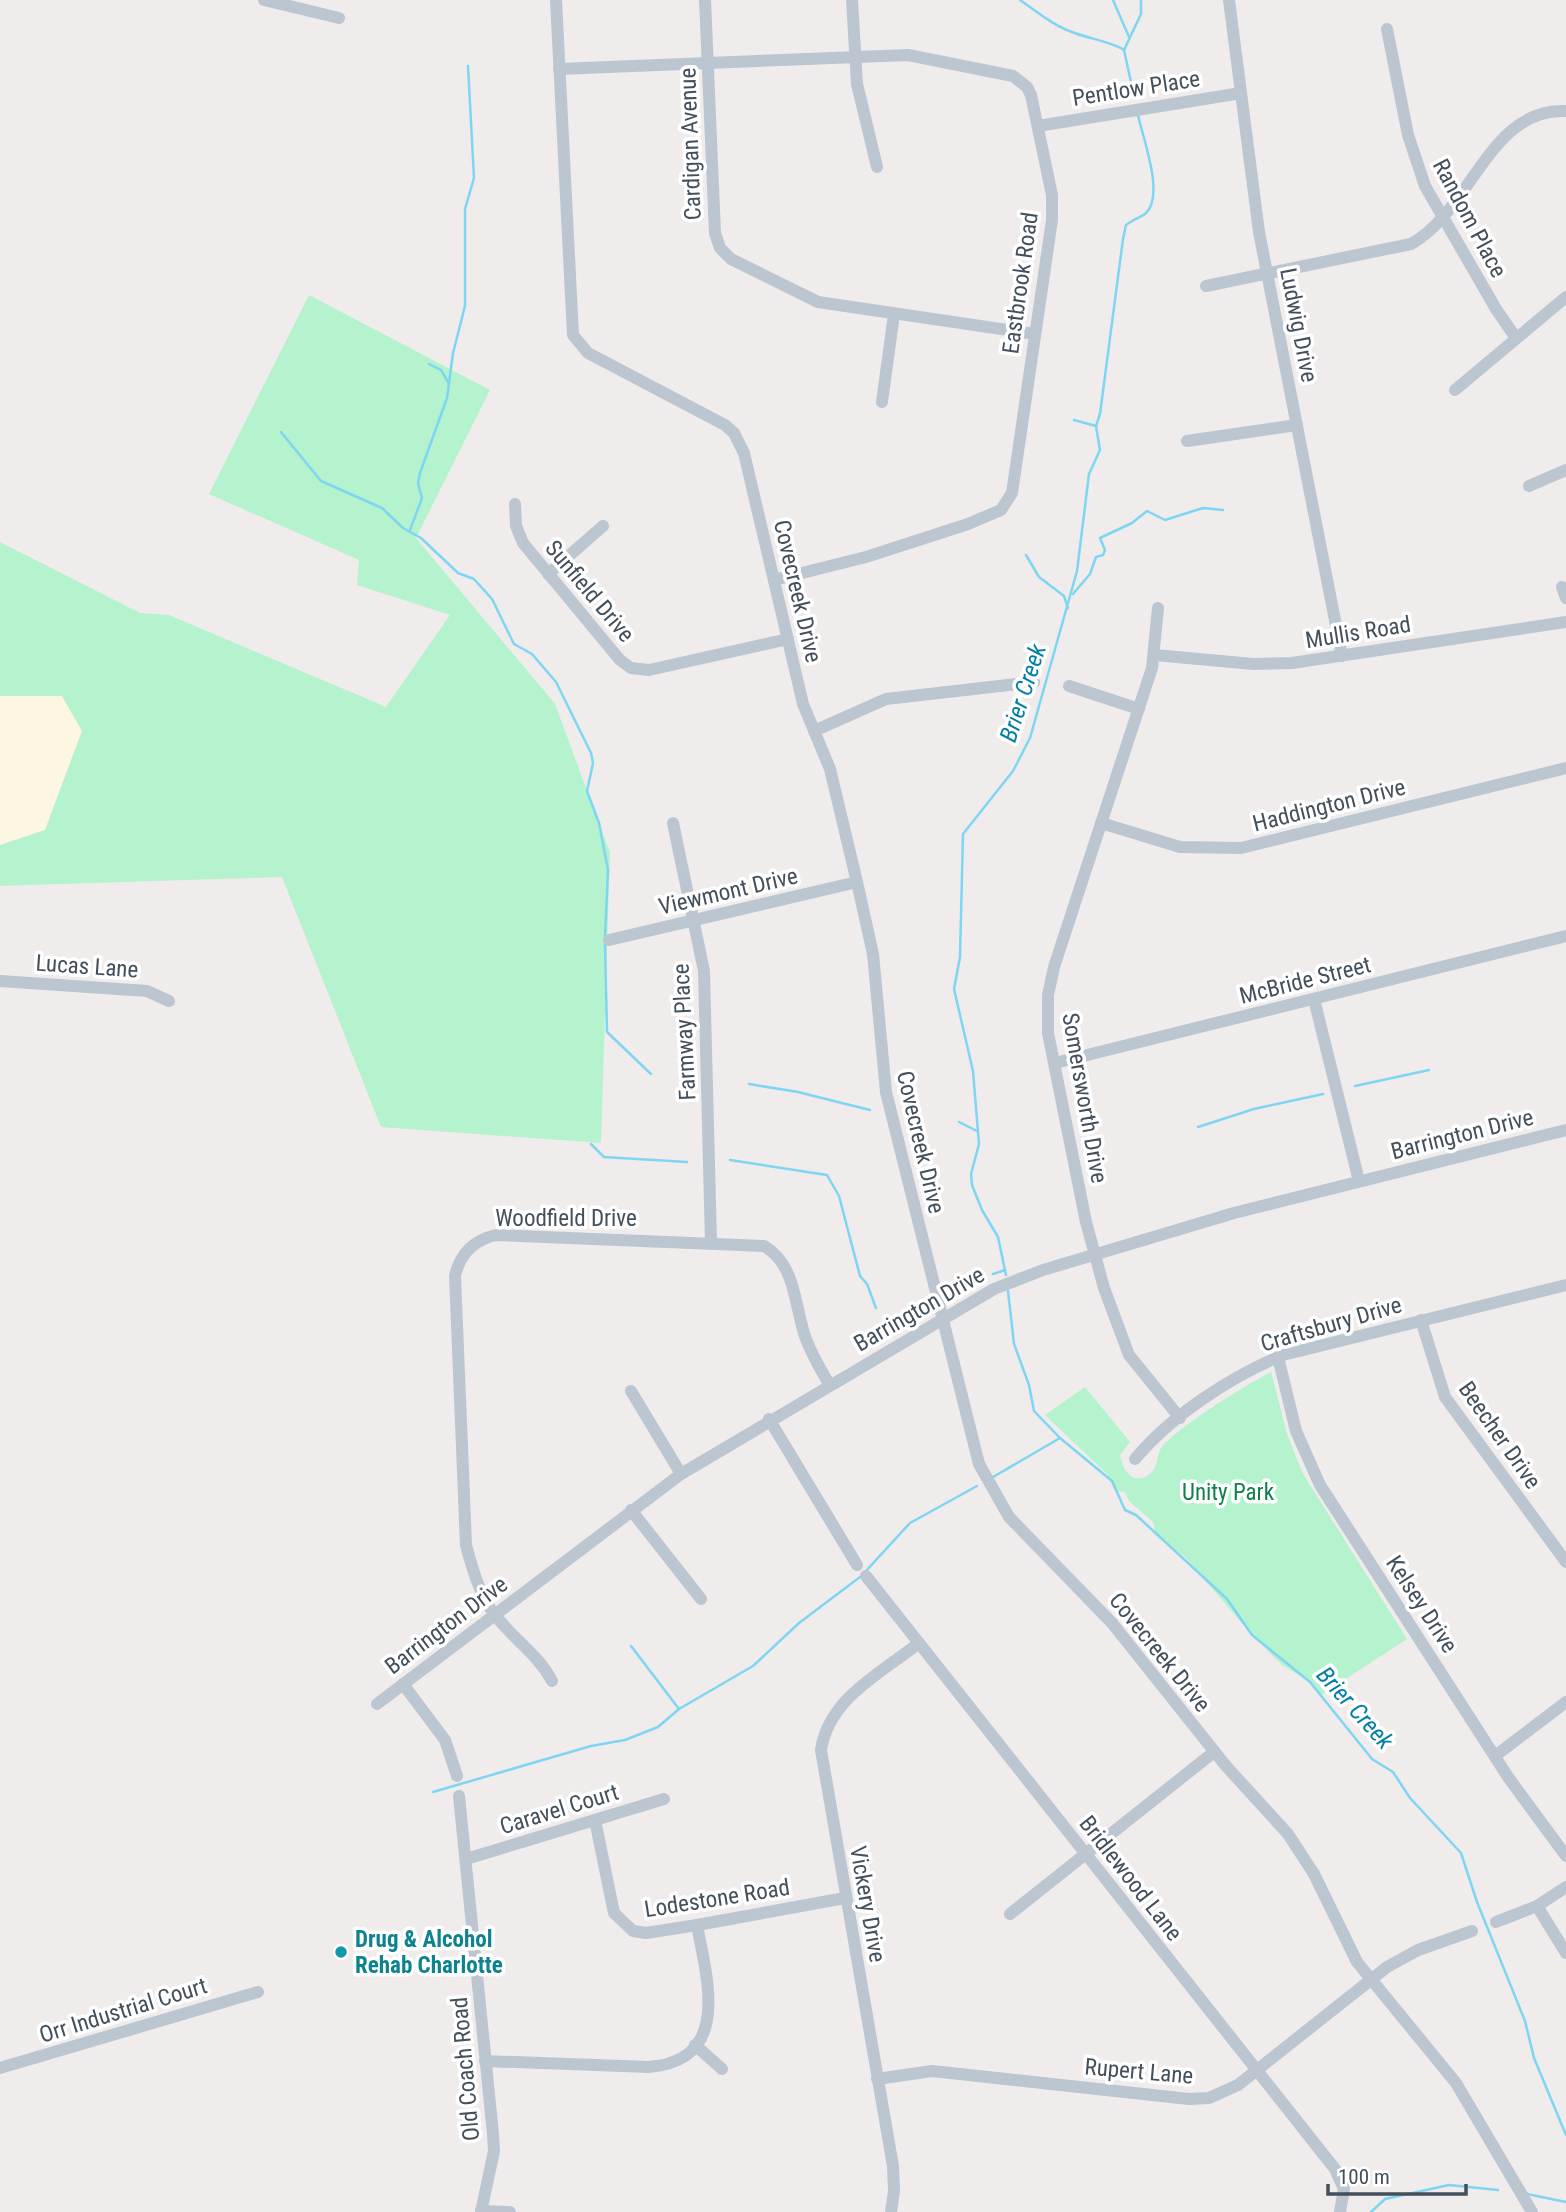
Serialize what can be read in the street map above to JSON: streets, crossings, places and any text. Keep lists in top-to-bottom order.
{
  "streets": {
    "street": [
      "Pentlow Place",
      "Cardigan Avenue",
      "Random Place",
      "Eastbrook Road",
      "Ludwig Drive",
      "Sunfield Drive",
      "Covecreek Drive",
      "Mullis Road",
      "Haddington Drive",
      "Viewmont Drive",
      "Lucas Lane",
      "McBride Street",
      "Farmway Place",
      "Somersworth Drive",
      "Barrington Drive",
      "Woodfield Drive",
      "Craftsbury Drive",
      "Beecher Drive",
      "Kelsey Drive",
      "Caravel Court",
      "Bridlewood Lane",
      "Lodestone Road",
      "Vickery Drive",
      "Orr Industrial Court",
      "Old Coach Road",
      "Rupert Lane"
    ]
  },
  "crossings": [
    ["Pentlow Place", "Eastbrook Road"],
    ["Pentlow Place", "Ludwig Drive"],
    ["Cardigan Avenue", "Eastbrook Road"],
    ["Eastbrook Road", "Covecreek Drive"],
    ["Ludwig Drive", "Mullis Road"],
    ["Sunfield Drive", "Covecreek Drive"],
    ["Covecreek Drive", "Viewmont Drive"],
    ["Covecreek Drive", "Barrington Drive"],
    ["Covecreek Drive", "Rupert Lane"],
    ["Mullis Road", "Somersworth Drive"],
    ["Haddington Drive", "Somersworth Drive"],
    ["Viewmont Drive", "Farmway Place"],
    ["McBride Street", "Somersworth Drive"],
    ["Farmway Place", "Woodfield Drive"],
    ["Somersworth Drive", "Barrington Drive"],
    ["Somersworth Drive", "Craftsbury Drive"],
    ["Barrington Drive", "Woodfield Drive"],
    ["Craftsbury Drive", "Beecher Drive"],
    ["Craftsbury Drive", "Kelsey Drive"],
    ["Caravel Court", "Lodestone Road"],
    ["Caravel Court", "Old Coach Road"],
    ["Bridlewood Lane", "Vickery Drive"],
    ["Bridlewood Lane", "Rupert Lane"],
    ["Lodestone Road", "Vickery Drive"],
    ["Vickery Drive", "Rupert Lane"]
  ],
  "water": ["Brier Creek"],
  "parks": ["Unity Park"],
  "places": ["Drug & Alcohol Rehab Charlotte"],
  "scale_bar": "100 m"
}
